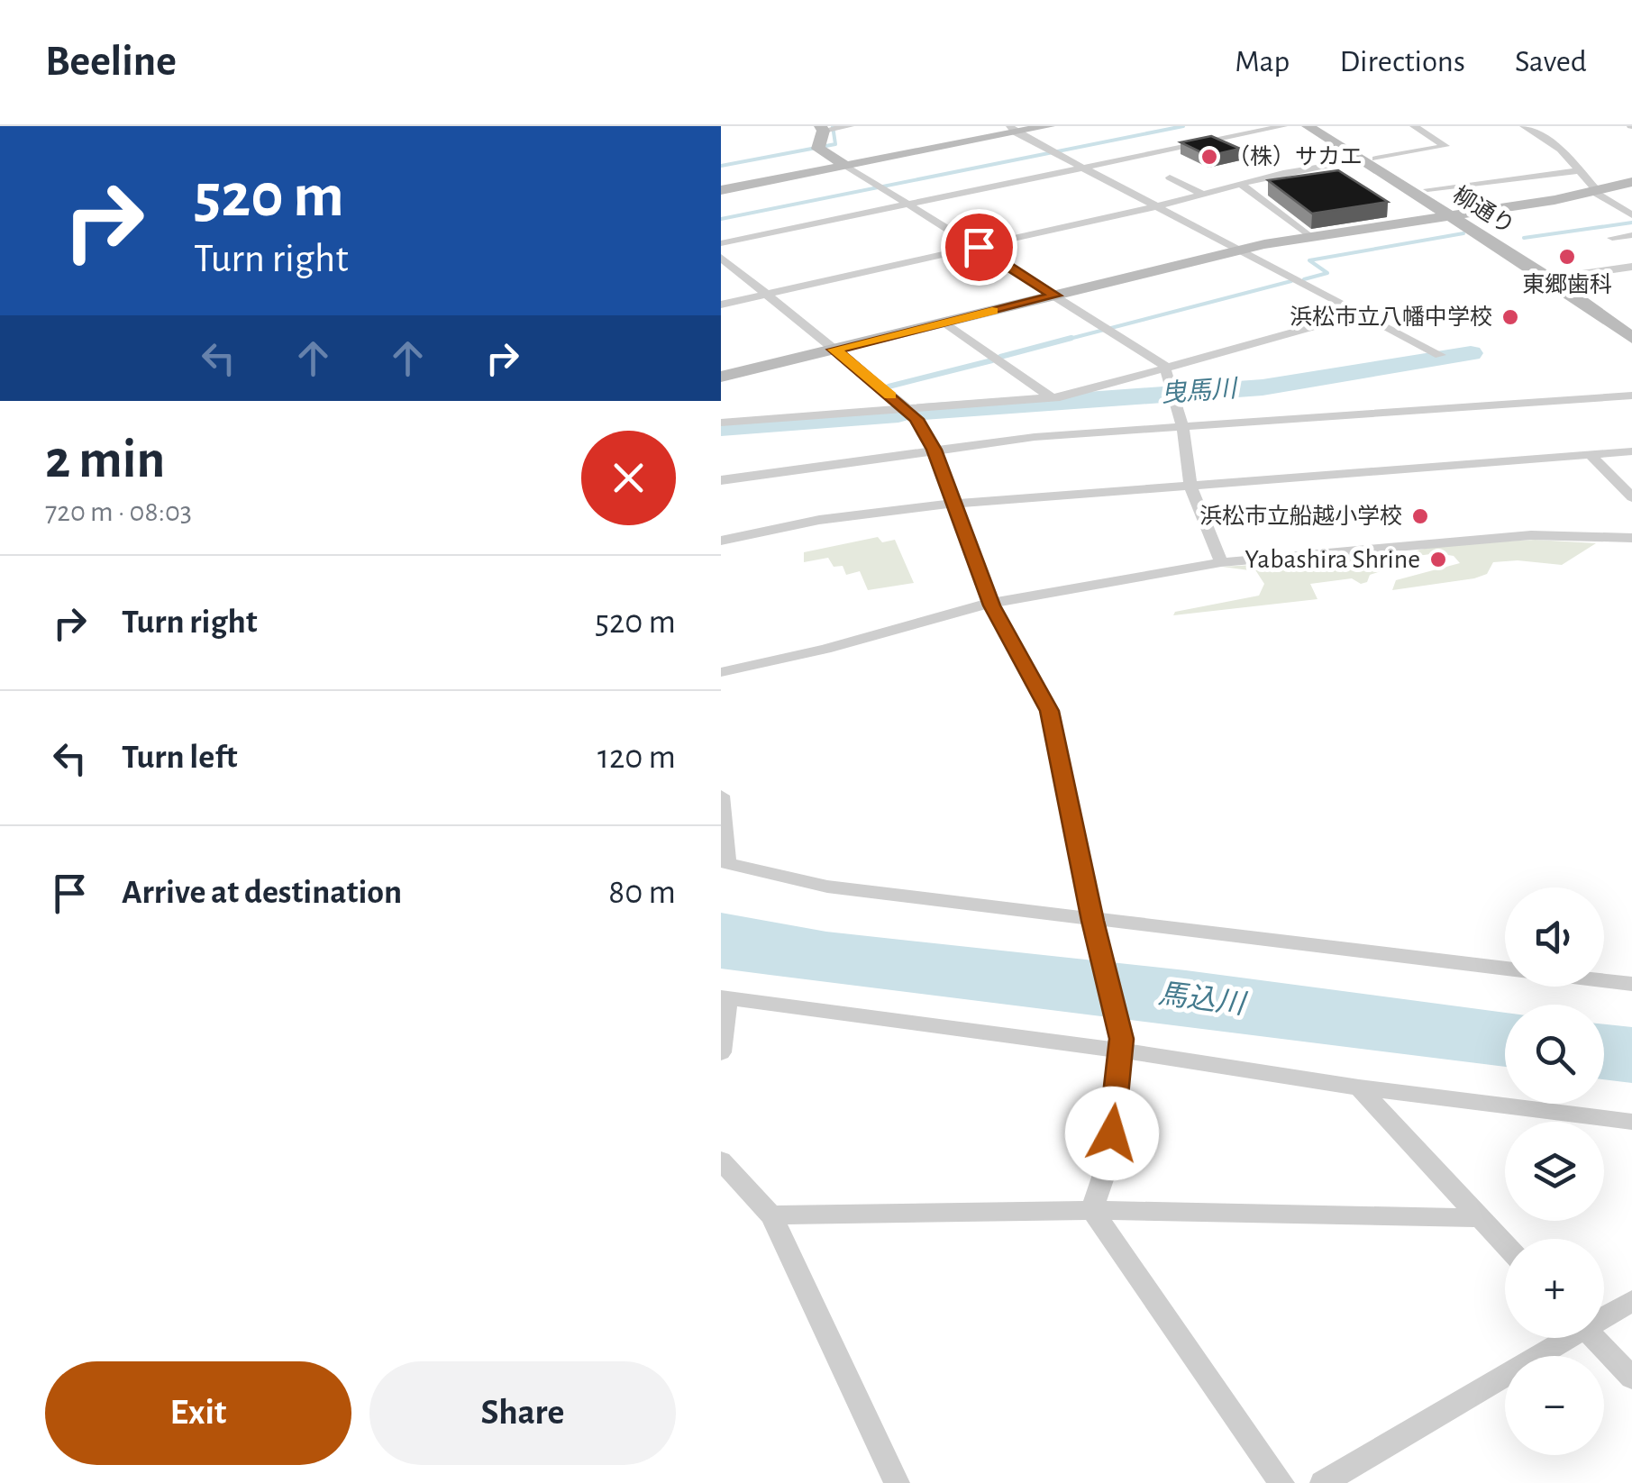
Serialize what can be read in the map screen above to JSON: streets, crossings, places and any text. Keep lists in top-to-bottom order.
{
  "streets": {
    "street": ["柳通り"]
  },
  "water": ["曳馬川", "馬込川"],
  "places": [
    "（株）サカエ",
    "東郷歯科",
    "浜松市立八幡中学校",
    "浜松市立船越小学校",
    "Yabashira Shrine"
  ],
  "page": {
    "header": "Beeline",
    "nav": ["Map", "Directions", "Saved"],
    "turn": ["520 m", "Turn right"],
    "heading": ["2 min", "720 m · 08:03"],
    "list": [
      {
        "name": "Turn right",
        "value": "520 m"
      },
      {
        "name": "Turn left",
        "value": "120 m"
      },
      {
        "name": "Arrive at destination",
        "value": "80 m"
      }
    ],
    "map_buttons": ["+", "−"],
    "buttons": ["Exit", "Share"]
  }
}
